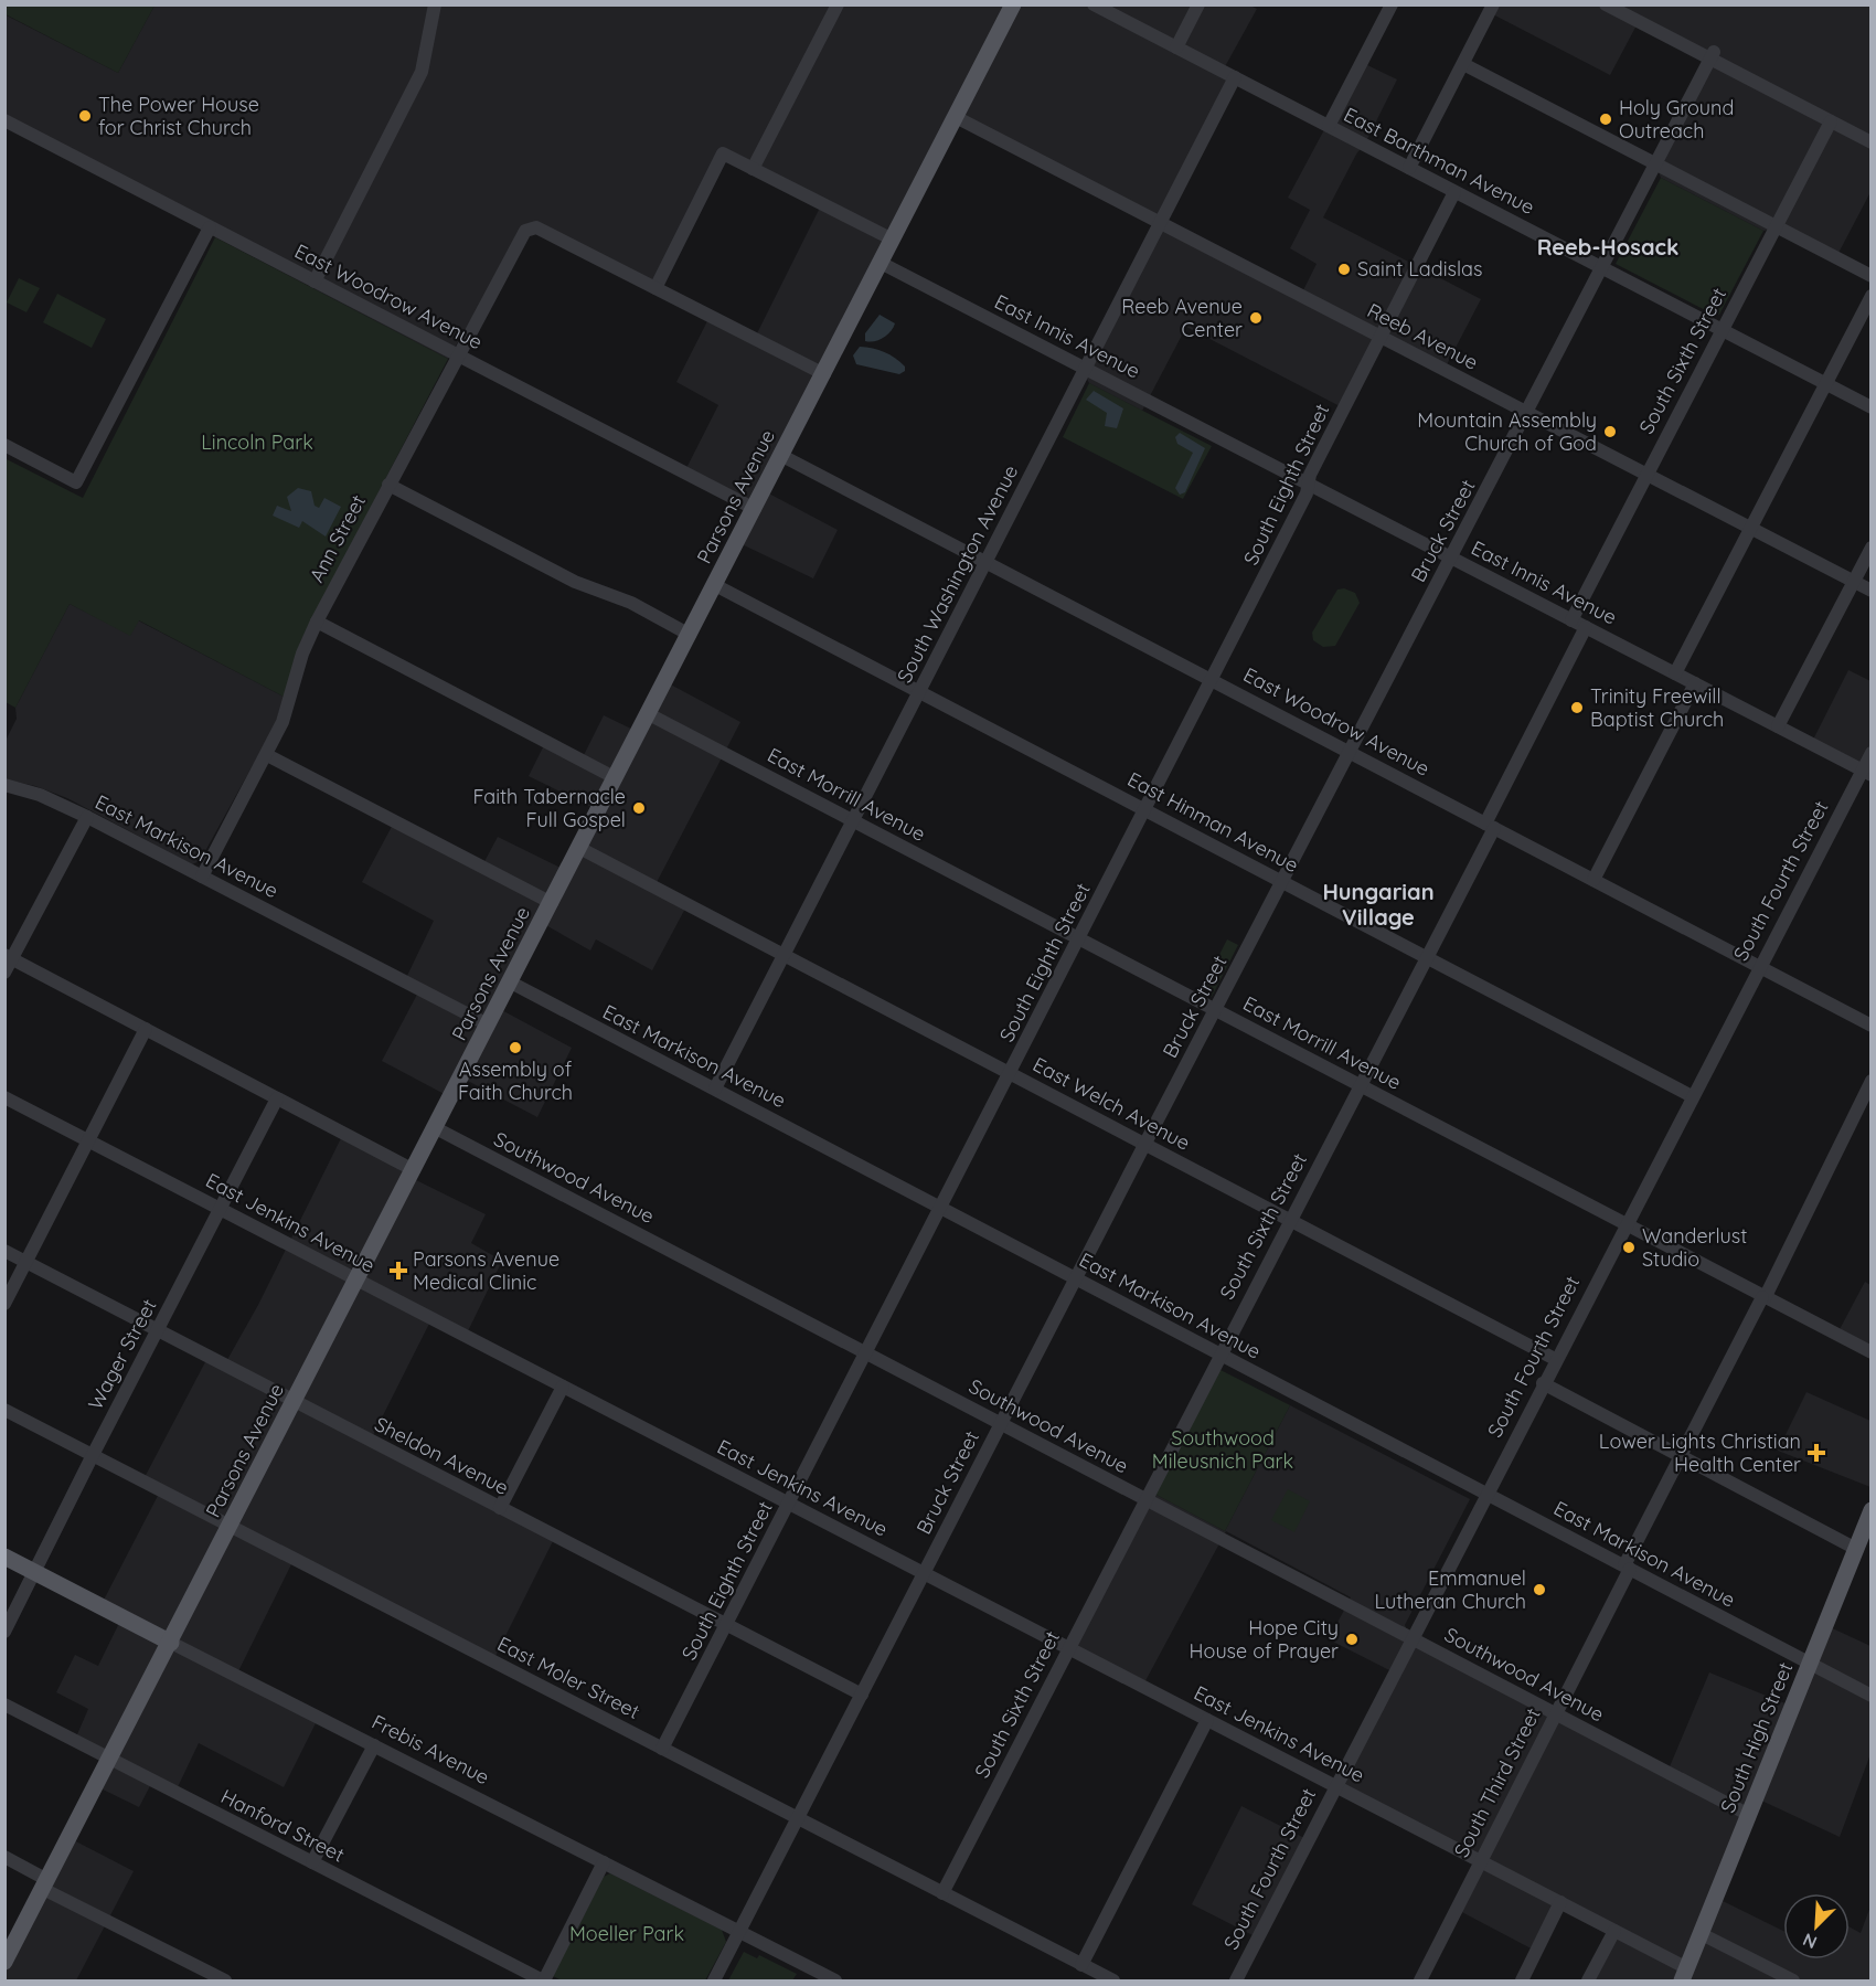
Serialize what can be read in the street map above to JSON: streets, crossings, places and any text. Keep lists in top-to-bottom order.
{
  "streets": {
    "main road": ["Parsons Avenue", "South High Street", "Frebis Avenue"],
    "street": [
      "East Barthman Avenue",
      "East Woodrow Avenue",
      "East Innis Avenue",
      "Reeb Avenue",
      "South Sixth Street",
      "South Eighth Street",
      "Bruck Street",
      "Ann Street",
      "South Washington Avenue",
      "East Morrill Avenue",
      "East Hinman Avenue",
      "East Markison Avenue",
      "South Fourth Street",
      "East Welch Avenue",
      "Southwood Avenue",
      "East Jenkins Avenue",
      "Wager Street",
      "Sheldon Avenue",
      "East Moler Street",
      "South Third Street",
      "Hanford Street"
    ]
  },
  "crossings": [
    ["East Barthman Avenue", "South Sixth Street"],
    ["East Barthman Avenue", "South Eighth Street"],
    ["East Barthman Avenue", "Bruck Street"],
    ["East Barthman Avenue", "South Washington Avenue"],
    ["East Woodrow Avenue", "South Sixth Street"],
    ["East Woodrow Avenue", "South Eighth Street"],
    ["East Woodrow Avenue", "Parsons Avenue"],
    ["East Woodrow Avenue", "Bruck Street"],
    ["East Woodrow Avenue", "Ann Street"],
    ["East Woodrow Avenue", "South Washington Avenue"],
    ["East Woodrow Avenue", "South Fourth Street"],
    ["East Innis Avenue", "South Sixth Street"],
    ["East Innis Avenue", "South Eighth Street"],
    ["East Innis Avenue", "Parsons Avenue"],
    ["East Innis Avenue", "Bruck Street"],
    ["East Innis Avenue", "South Washington Avenue"],
    ["East Innis Avenue", "South Fourth Street"],
    ["Reeb Avenue", "South Sixth Street"],
    ["Reeb Avenue", "South Eighth Street"],
    ["Reeb Avenue", "Parsons Avenue"],
    ["Reeb Avenue", "Bruck Street"],
    ["Reeb Avenue", "South Washington Avenue"],
    ["South Sixth Street", "East Morrill Avenue"],
    ["South Sixth Street", "East Hinman Avenue"],
    ["South Sixth Street", "East Markison Avenue"],
    ["South Sixth Street", "East Welch Avenue"],
    ["South Sixth Street", "Southwood Avenue"],
    ["South Sixth Street", "East Jenkins Avenue"],
    ["South Sixth Street", "East Moler Street"],
    ["South Eighth Street", "East Morrill Avenue"],
    ["South Eighth Street", "East Hinman Avenue"],
    ["South Eighth Street", "East Markison Avenue"],
    ["South Eighth Street", "East Welch Avenue"],
    ["South Eighth Street", "Southwood Avenue"],
    ["South Eighth Street", "East Jenkins Avenue"],
    ["South Eighth Street", "Sheldon Avenue"],
    ["South Eighth Street", "East Moler Street"],
    ["Parsons Avenue", "East Morrill Avenue"],
    ["Parsons Avenue", "East Hinman Avenue"],
    ["Parsons Avenue", "East Markison Avenue"],
    ["Parsons Avenue", "East Welch Avenue"],
    ["Parsons Avenue", "Southwood Avenue"],
    ["Parsons Avenue", "East Jenkins Avenue"],
    ["Parsons Avenue", "Sheldon Avenue"],
    ["Parsons Avenue", "East Moler Street"],
    ["Parsons Avenue", "Frebis Avenue"],
    ["Parsons Avenue", "Hanford Street"],
    ["Bruck Street", "East Morrill Avenue"],
    ["Bruck Street", "East Hinman Avenue"],
    ["Bruck Street", "East Markison Avenue"],
    ["Bruck Street", "East Welch Avenue"],
    ["Bruck Street", "Southwood Avenue"],
    ["Bruck Street", "East Jenkins Avenue"],
    ["Bruck Street", "Sheldon Avenue"],
    ["Bruck Street", "East Moler Street"],
    ["Bruck Street", "Frebis Avenue"],
    ["Ann Street", "East Markison Avenue"],
    ["South Washington Avenue", "East Morrill Avenue"],
    ["South Washington Avenue", "East Hinman Avenue"],
    ["South Washington Avenue", "East Markison Avenue"],
    ["South Washington Avenue", "East Welch Avenue"],
    ["East Morrill Avenue", "South Fourth Street"],
    ["East Morrill Avenue", "South Third Street"],
    ["East Hinman Avenue", "South Fourth Street"],
    ["East Markison Avenue", "South Fourth Street"],
    ["East Markison Avenue", "South High Street"],
    ["East Markison Avenue", "South Third Street"],
    ["South Fourth Street", "East Welch Avenue"],
    ["South Fourth Street", "Southwood Avenue"],
    ["South Fourth Street", "East Jenkins Avenue"],
    ["Southwood Avenue", "South High Street"],
    ["Southwood Avenue", "South Third Street"],
    ["East Jenkins Avenue", "Wager Street"],
    ["East Jenkins Avenue", "South High Street"],
    ["East Jenkins Avenue", "South Third Street"],
    ["Wager Street", "Sheldon Avenue"],
    ["Wager Street", "East Moler Street"],
    ["Wager Street", "Frebis Avenue"]
  ],
  "districts": ["Reeb-Hosack", "Hungarian Village"],
  "parks": ["Lincoln Park", "Southwood Mileusnich Park", "Moeller Park"],
  "places": {
    "other": [
      "The Power House for Christ Church",
      "Holy Ground Outreach",
      "Saint Ladislas",
      "Reeb Avenue Center",
      "Mountain Assembly Church of God",
      "Trinity Freewill Baptist Church",
      "Faith Tabernacle Full Gospel",
      "Assembly of Faith Church",
      "Wanderlust Studio",
      "Emmanuel Lutheran Church",
      "Hope City House of Prayer"
    ],
    "health": ["Parsons Avenue Medical Clinic", "Lower Lights Christian Health Center"]
  },
  "north": "bottom left"
}
